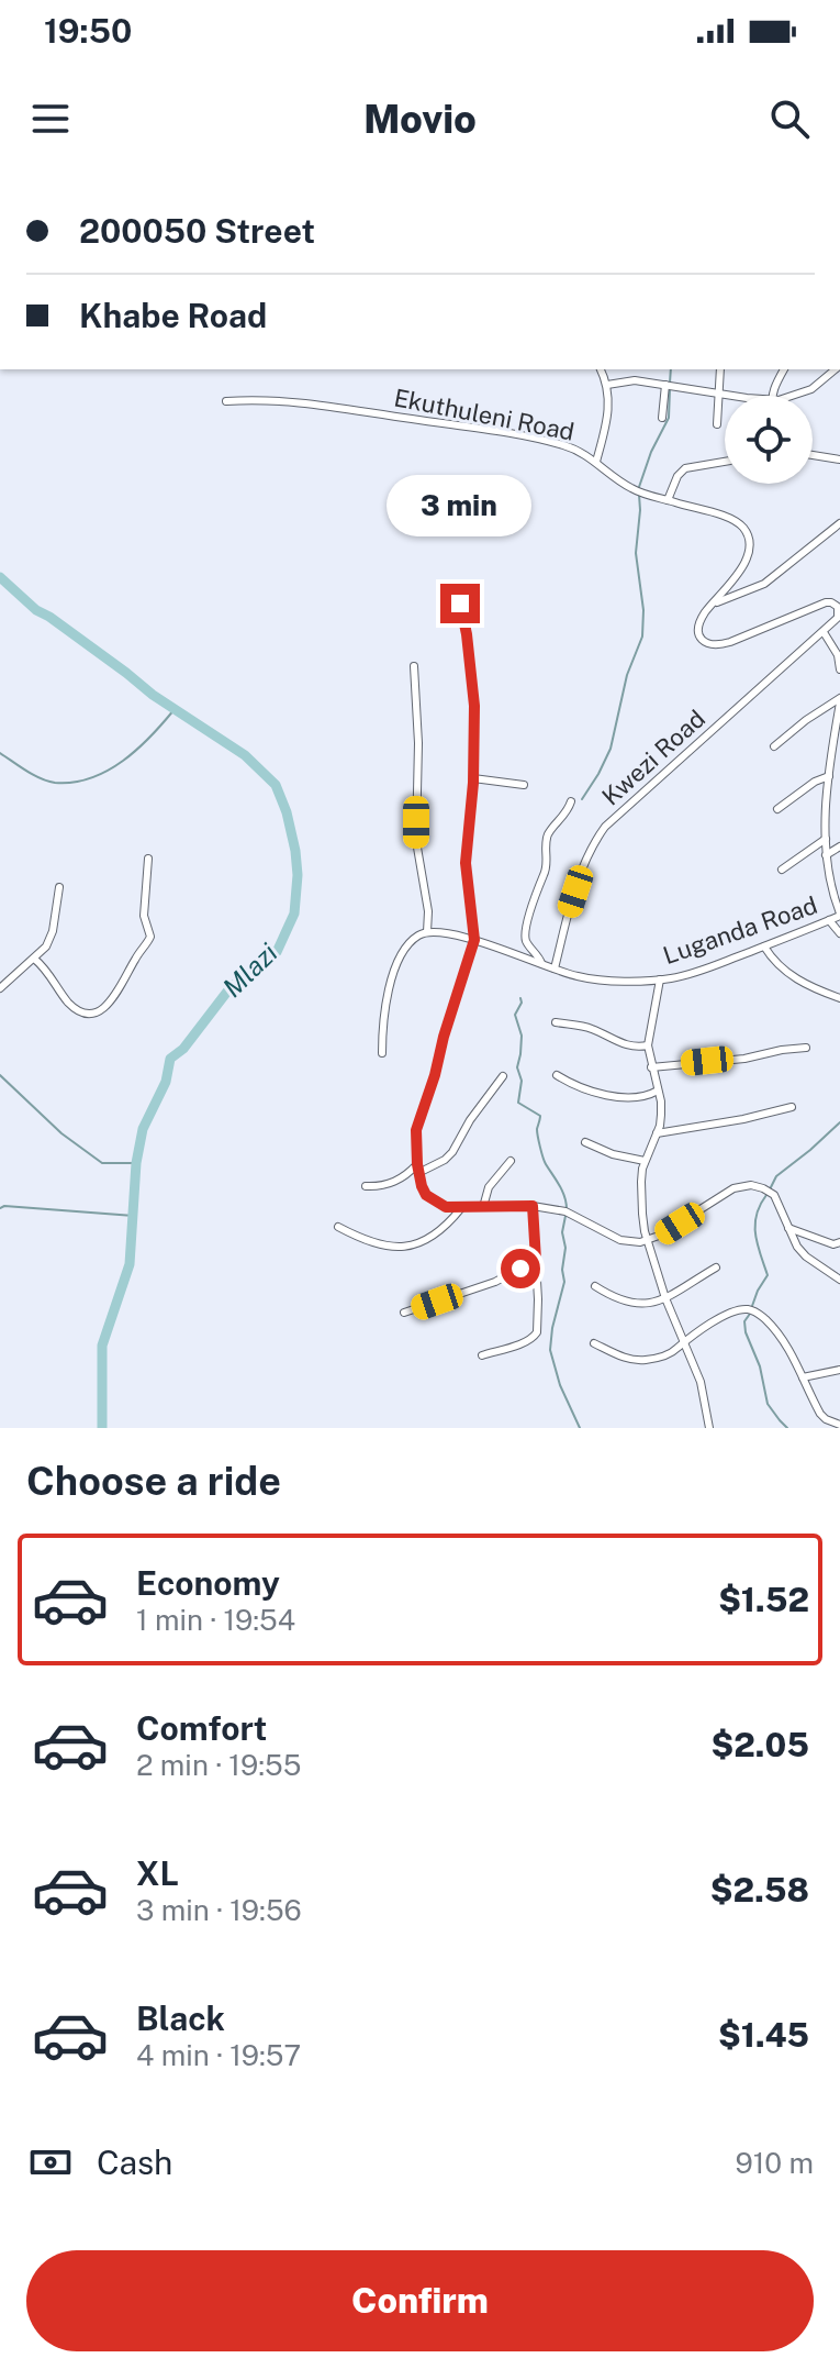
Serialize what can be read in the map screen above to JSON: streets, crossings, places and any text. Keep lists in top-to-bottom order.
{
  "streets": {
    "street": ["Ekuthuleni Road", "Kwezi Road", "Luganda Road"]
  },
  "crossings": [
    ["Ekuthuleni Road", "Kwezi Road"],
    ["Kwezi Road", "Luganda Road"]
  ],
  "water": ["Mlazi"],
  "page": {
    "status": "19:50",
    "header": "Movio",
    "banner": ["200050 Street", "Khabe Road"],
    "bubble": "3 min",
    "heading": "Choose a ride",
    "list": [
      {
        "name": "Economy",
        "note": "1 min · 19:54",
        "value": "$1.52"
      },
      {
        "name": "Comfort",
        "note": "2 min · 19:55",
        "value": "$2.05"
      },
      {
        "name": "XL",
        "note": "3 min · 19:56",
        "value": "$2.58"
      },
      {
        "name": "Black",
        "note": "4 min · 19:57",
        "value": "$1.45"
      }
    ],
    "pay": ["Cash", "910 m"],
    "buttons": "Confirm"
  }
}
